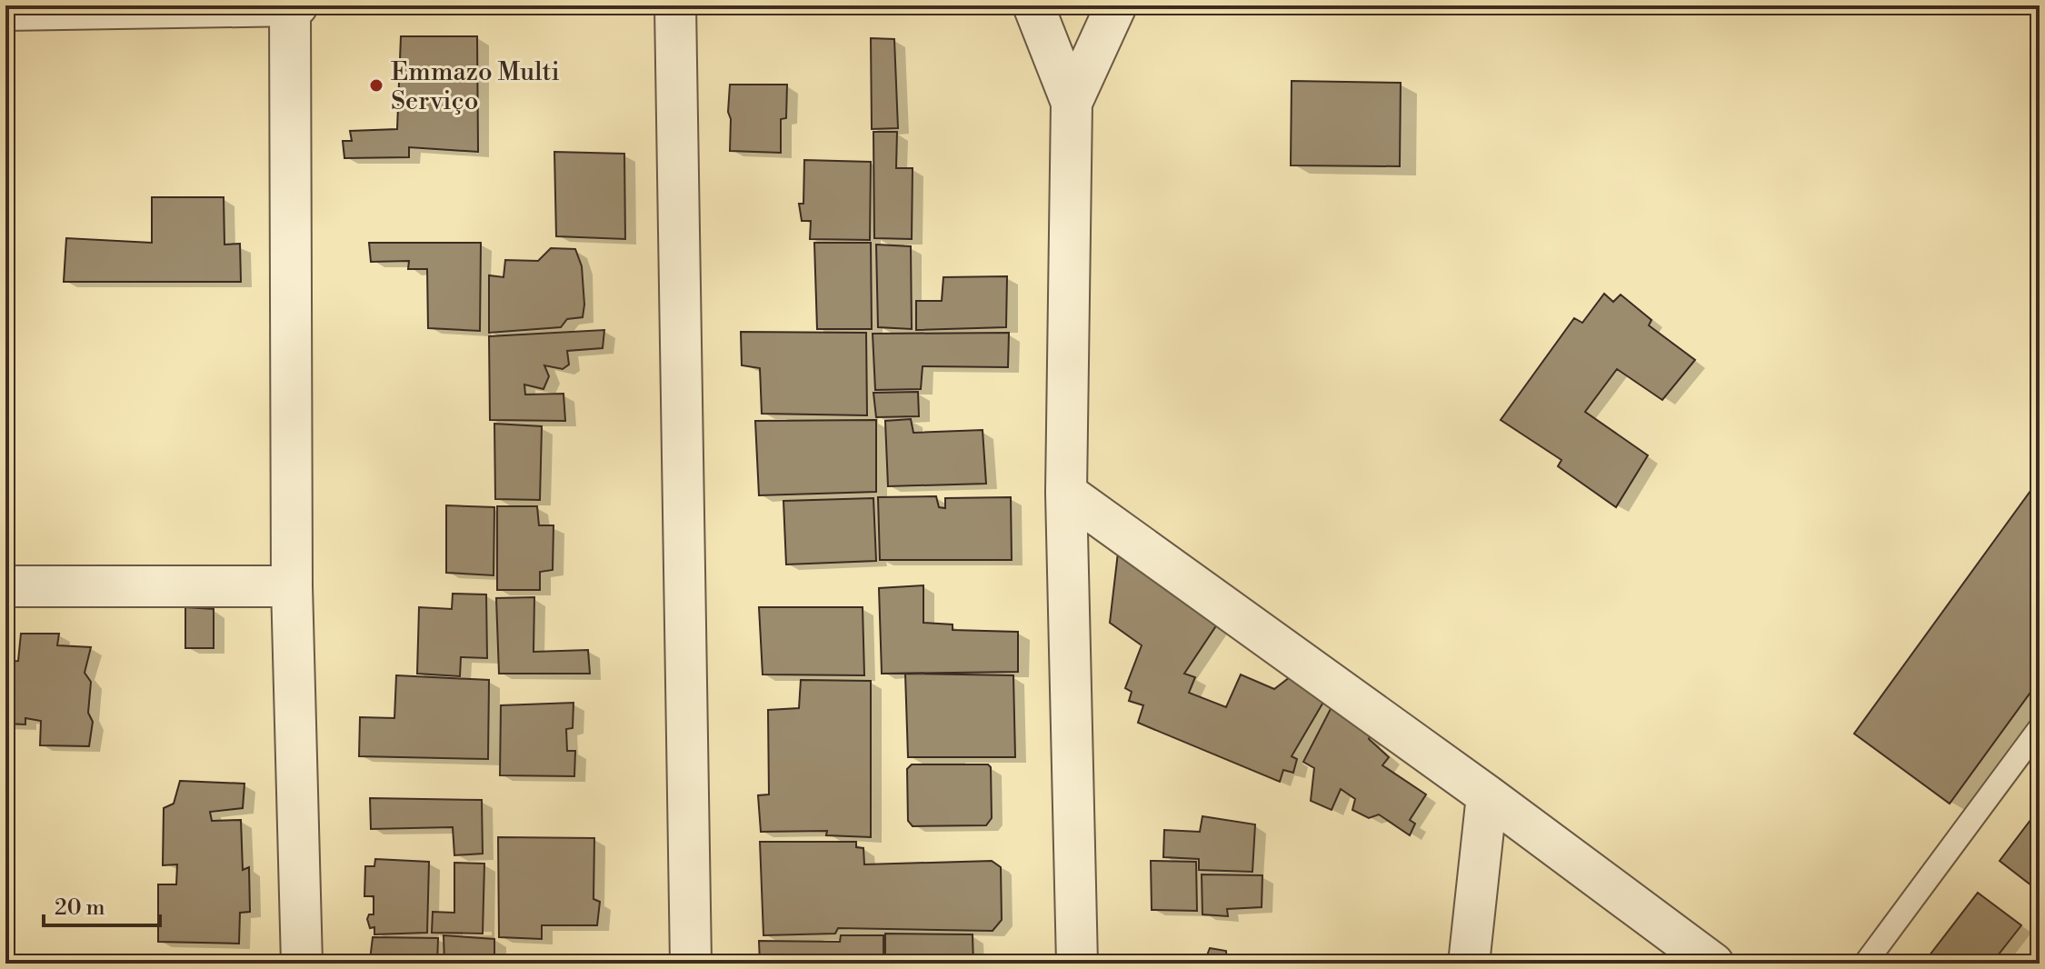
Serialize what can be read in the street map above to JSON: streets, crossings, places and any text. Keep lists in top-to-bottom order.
{
  "places": ["Emmazo Multi Serviço"],
  "scale_bar": "20 m"
}
